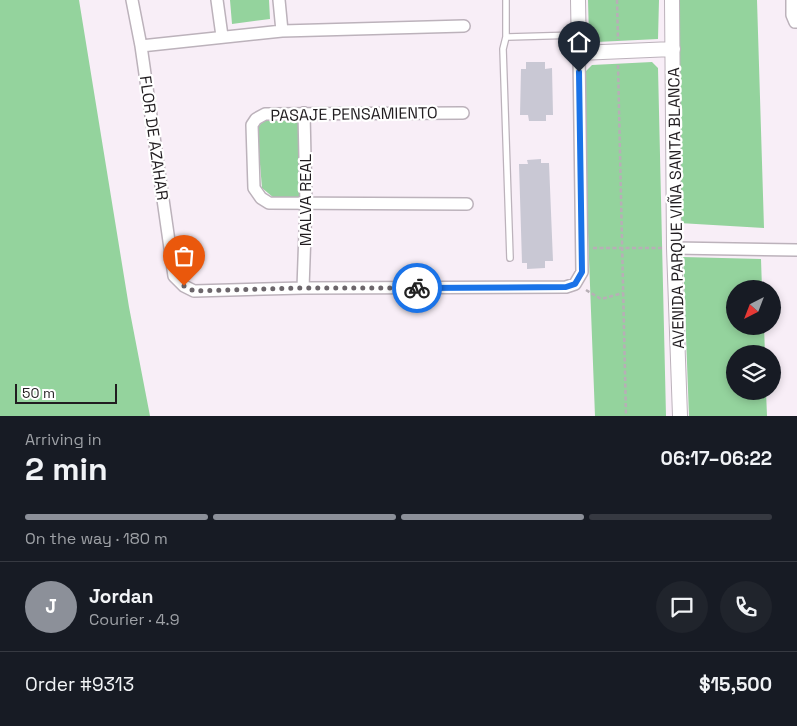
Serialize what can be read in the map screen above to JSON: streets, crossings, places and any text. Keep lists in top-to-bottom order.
{
  "streets": {
    "street": [
      "PASAJE PENSAMIENTO",
      "FLOR DE AZAHAR",
      "MALVA REAL",
      "AVENIDA PARQUE VIÑA SANTA BLANCA"
    ]
  },
  "crossings": [
    ["PASAJE PENSAMIENTO", "MALVA REAL"],
    ["FLOR DE AZAHAR", "MALVA REAL"]
  ],
  "scale_bar": "50 m",
  "north": "bottom left",
  "page": {
    "scale": "50 m",
    "heading": ["2 min", "Arriving in", "06:17–06:22"],
    "panel": [
      "Jordan",
      "Courier · 4.9",
      "Order #9313",
      "$15,500"
    ],
    "bar": "On the way · 180 m",
    "round": "J"
  }
}
